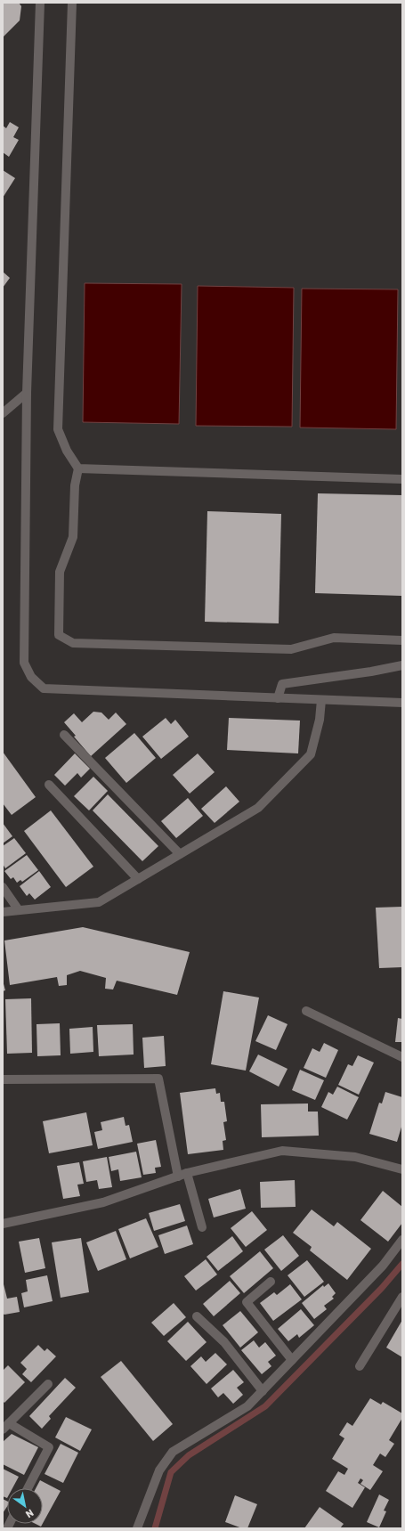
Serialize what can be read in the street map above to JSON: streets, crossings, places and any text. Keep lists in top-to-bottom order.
{
  "north": "bottom right"
}
